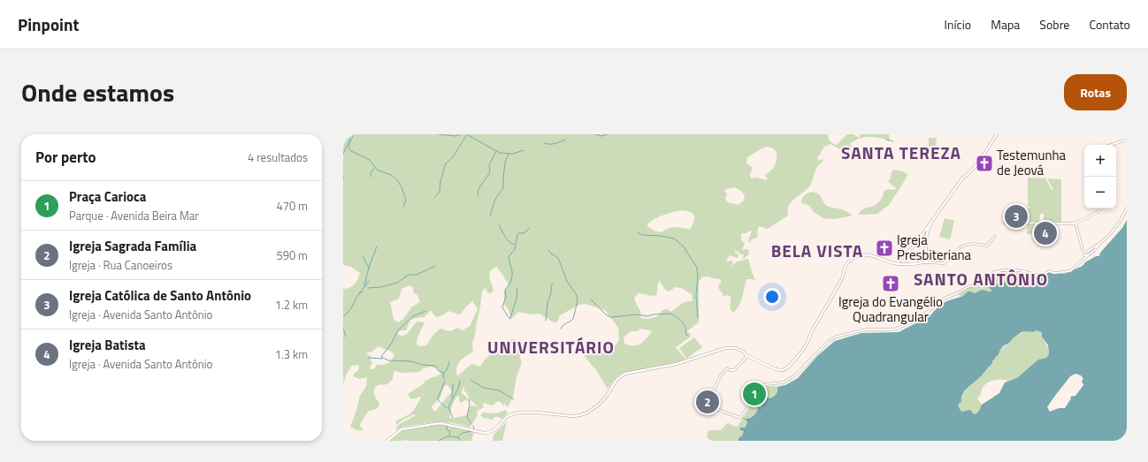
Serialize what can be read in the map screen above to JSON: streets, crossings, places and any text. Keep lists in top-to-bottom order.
{
  "districts": [
    "SANTA TEREZA",
    "BELA VISTA",
    "SANTO ANTÔNIO",
    "UNIVERSITÁRIO"
  ],
  "places": {
    "church": ["Testemunha de Jeová", "Igreja Presbiteriana", "Igreja do Evangélio Quadrangular"]
  },
  "page": {
    "header": "Pinpoint",
    "nav": [
      "Início",
      "Mapa",
      "Sobre",
      "Contato"
    ],
    "title": "Onde estamos",
    "buttons": "Rotas",
    "heading": ["Por perto", "4 resultados"],
    "map_buttons": ["+", "−"],
    "list": [
      {
        "mark": "1",
        "name": "Praça Carioca",
        "note": "Parque · Avenida Beira Mar",
        "value": "470 m"
      },
      {
        "mark": "2",
        "name": "Igreja Sagrada Família",
        "note": "Igreja · Rua Canoeiros",
        "value": "590 m"
      },
      {
        "mark": "3",
        "name": "Igreja Católica de Santo Antônio",
        "note": "Igreja · Avenida Santo Antônio",
        "value": "1.2 km"
      },
      {
        "mark": "4",
        "name": "Igreja Batista",
        "note": "Igreja · Avenida Santo Antônio",
        "value": "1.3 km"
      }
    ],
    "pins": [
      "3",
      "4",
      "1",
      "2"
    ]
  }
}
